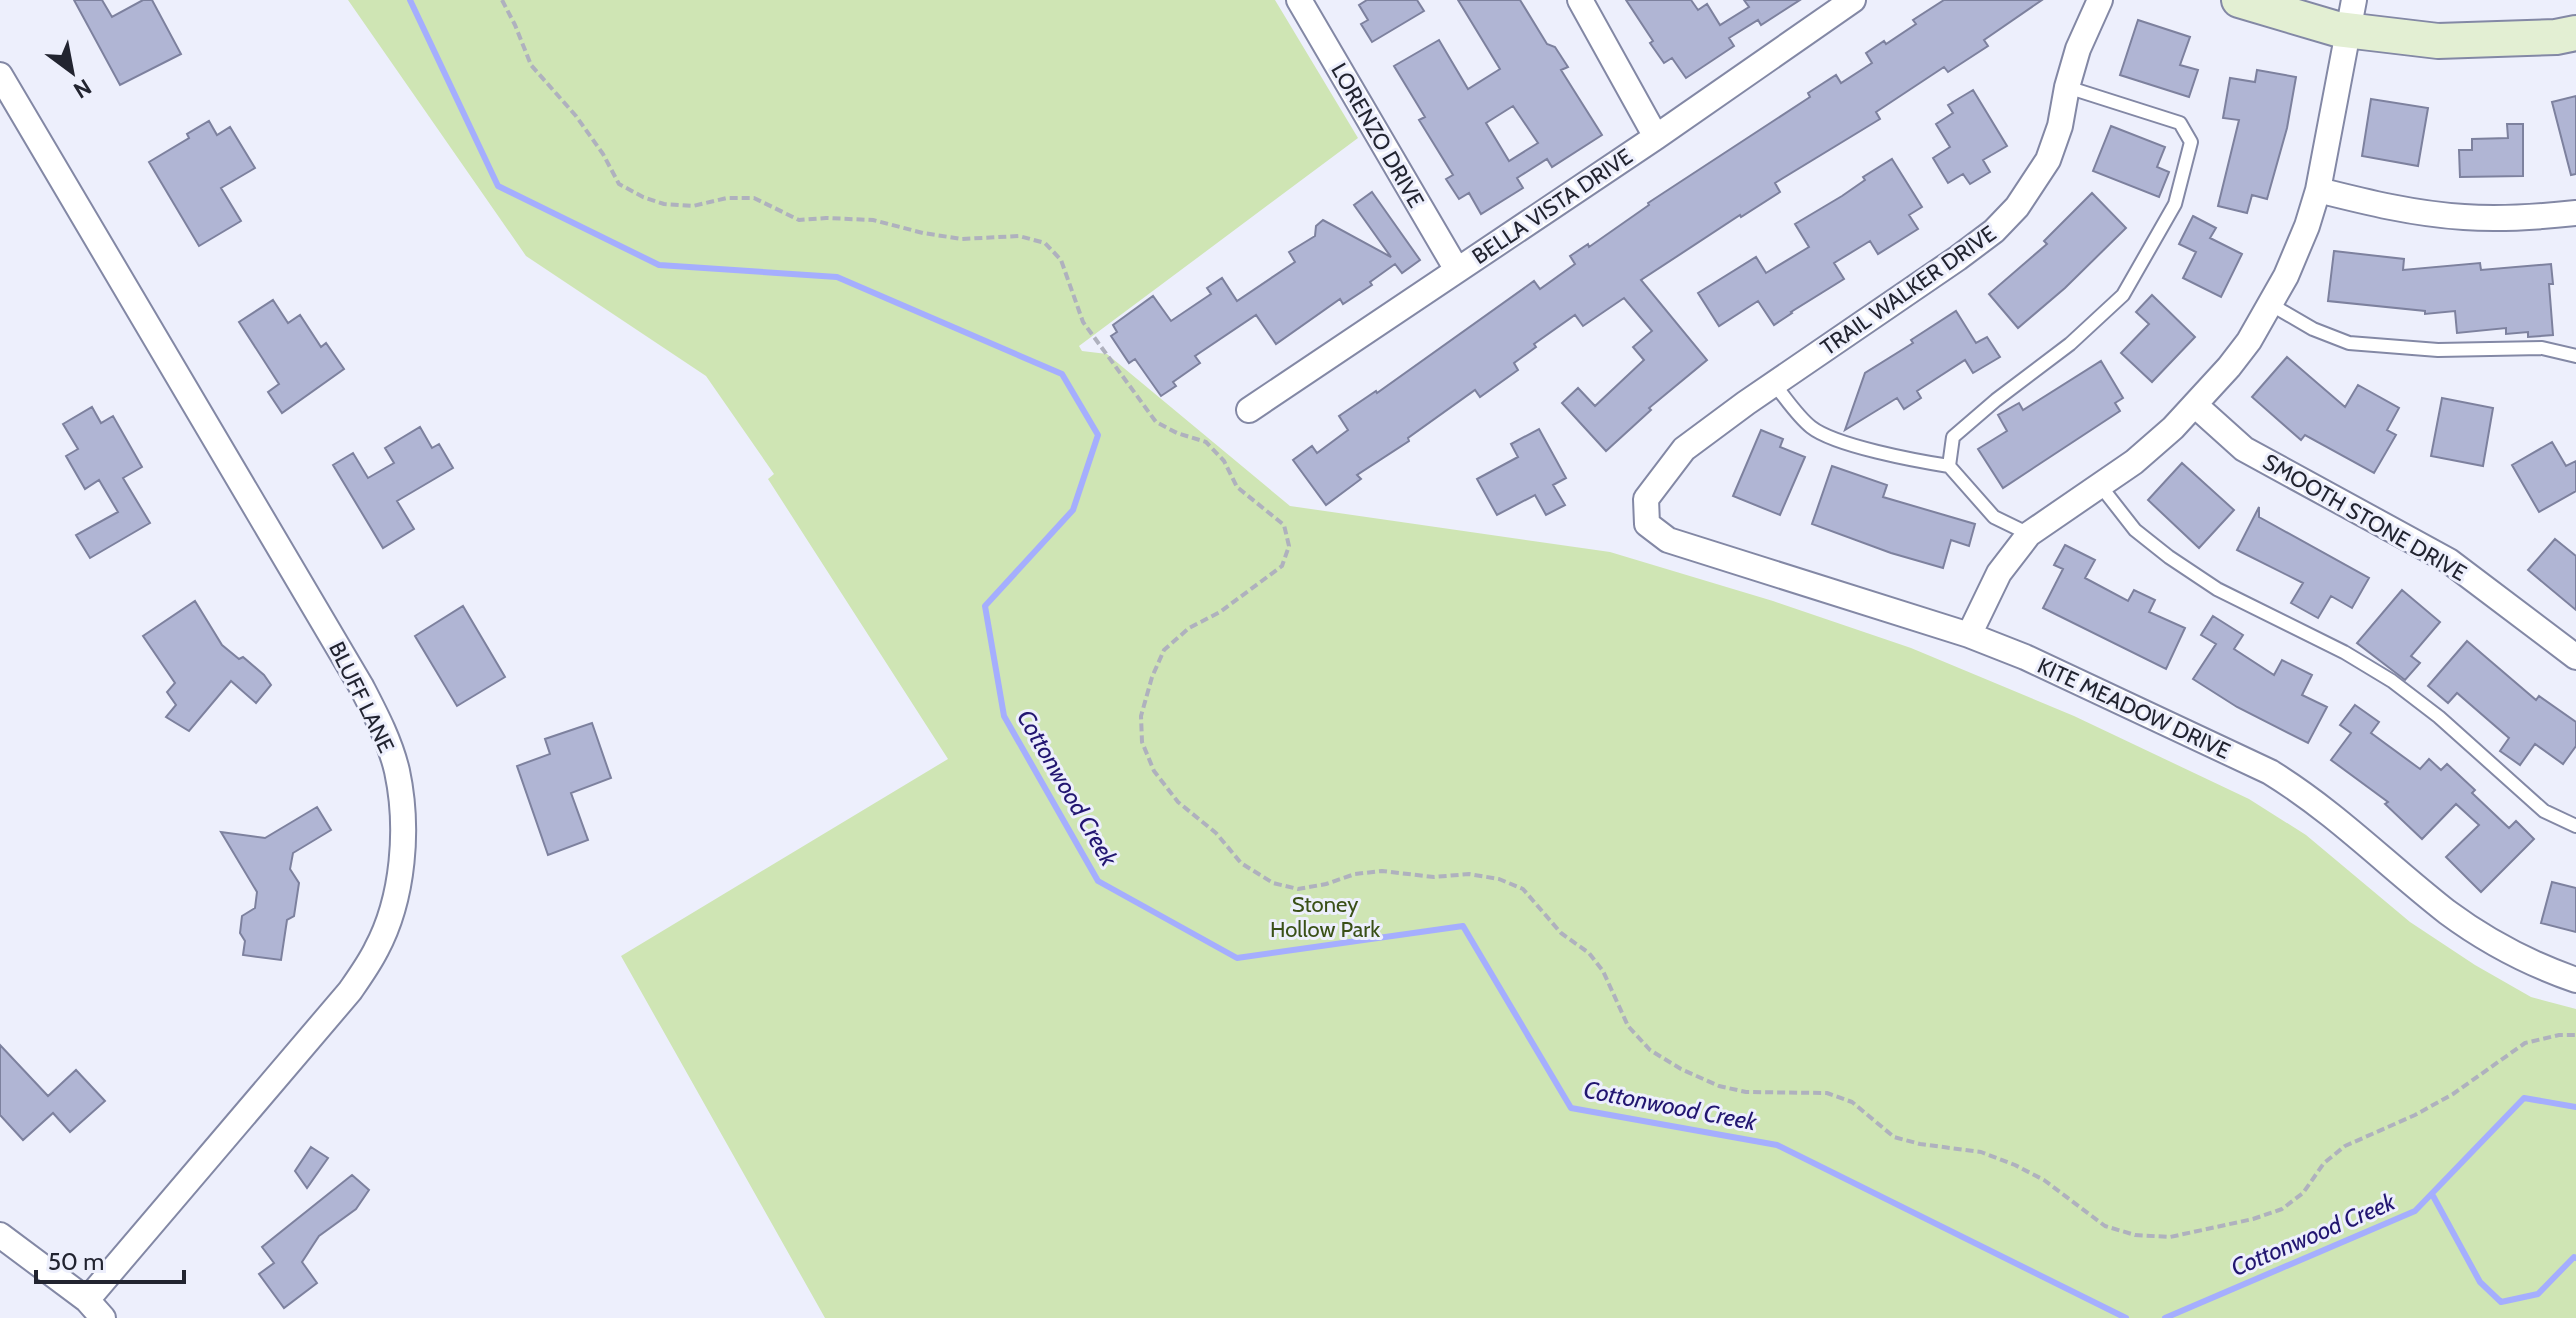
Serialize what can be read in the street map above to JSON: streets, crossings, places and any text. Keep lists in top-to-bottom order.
{
  "streets": {
    "street": [
      "LORENZO DRIVE",
      "BELLA VISTA DRIVE",
      "TRAIL WALKER DRIVE",
      "SMOOTH STONE DRIVE",
      "BLUFF LANE",
      "KITE MEADOW DRIVE"
    ]
  },
  "crossings": [
    ["LORENZO DRIVE", "BELLA VISTA DRIVE"],
    ["TRAIL WALKER DRIVE", "KITE MEADOW DRIVE"]
  ],
  "water": ["Cottonwood Creek"],
  "parks": ["Stoney Hollow Park"],
  "scale_bar": "50 m",
  "north": "bottom right"
}
